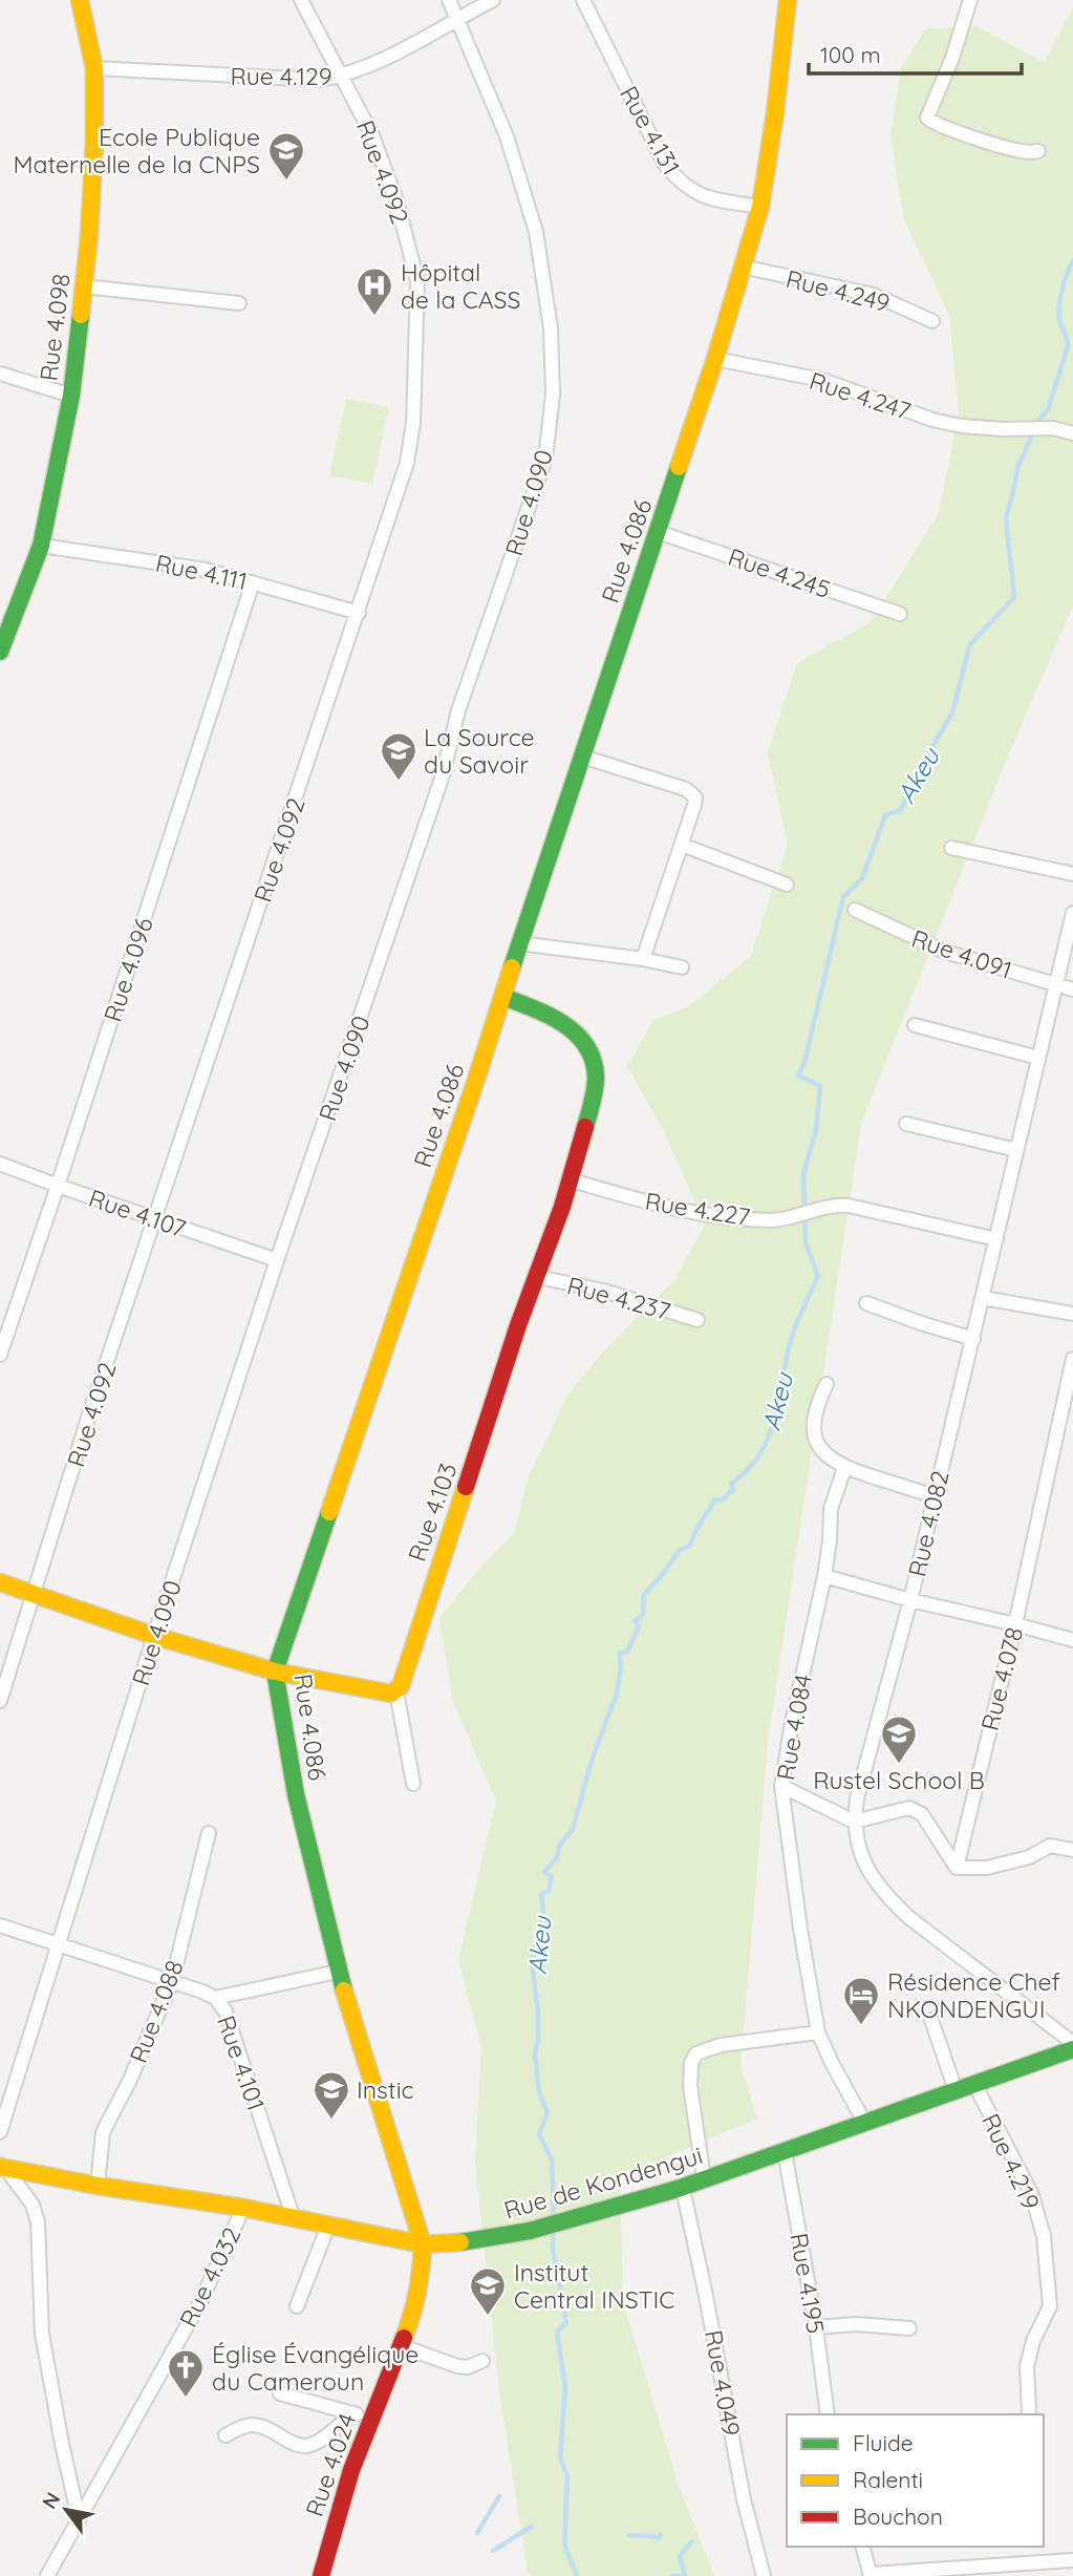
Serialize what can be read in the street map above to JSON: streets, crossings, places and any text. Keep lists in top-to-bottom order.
{
  "streets": {
    "street": [
      "Rue 4.129",
      "Rue 4.131",
      "Rue 4.092",
      "Rue 4.249",
      "Rue 4.098",
      "Rue 4.247",
      "Rue 4.090",
      "Rue 4.086",
      "Rue 4.111",
      "Rue 4.245",
      "Rue 4.091",
      "Rue 4.096",
      "Rue 4.227",
      "Rue 4.107",
      "Rue 4.237",
      "Rue 4.103",
      "Rue 4.082",
      "Rue 4.078",
      "Rue 4.084",
      "Rue 4.088",
      "Rue 4.101",
      "Rue 4.219",
      "Rue de Kondengui",
      "Rue 4.032",
      "Rue 4.195",
      "Rue 4.049",
      "Rue 4.024"
    ]
  },
  "crossings": [
    ["Rue 4.129", "Rue 4.092"],
    ["Rue 4.129", "Rue 4.098"],
    ["Rue 4.129", "Rue 4.090"],
    ["Rue 4.131", "Rue 4.086"],
    ["Rue 4.092", "Rue 4.111"],
    ["Rue 4.092", "Rue 4.107"],
    ["Rue 4.249", "Rue 4.086"],
    ["Rue 4.098", "Rue 4.111"],
    ["Rue 4.247", "Rue 4.086"],
    ["Rue 4.090", "Rue 4.107"],
    ["Rue 4.090", "Rue 4.101"],
    ["Rue 4.086", "Rue 4.245"],
    ["Rue 4.086", "Rue 4.103"],
    ["Rue 4.086", "Rue de Kondengui"],
    ["Rue 4.086", "Rue 4.024"],
    ["Rue 4.111", "Rue 4.096"],
    ["Rue 4.091", "Rue 4.082"],
    ["Rue 4.096", "Rue 4.107"],
    ["Rue 4.227", "Rue 4.103"],
    ["Rue 4.227", "Rue 4.082"],
    ["Rue 4.237", "Rue 4.103"],
    ["Rue 4.084", "Rue de Kondengui"],
    ["Rue 4.088", "Rue 4.101"],
    ["Rue 4.088", "Rue de Kondengui"],
    ["Rue 4.101", "Rue de Kondengui"],
    ["Rue 4.219", "Rue de Kondengui"],
    ["Rue de Kondengui", "Rue 4.032"],
    ["Rue de Kondengui", "Rue 4.195"],
    ["Rue de Kondengui", "Rue 4.049"],
    ["Rue de Kondengui", "Rue 4.024"]
  ],
  "water": ["Akeu"],
  "places": {
    "school or university": [
      "Ecole Publique Maternelle de la CNPS",
      "La Source du Savoir",
      "Rustel School B",
      "Instic",
      "Institut Central INSTIC"
    ],
    "hospital": ["Hôpital de la CASS"],
    "hotel": ["Résidence Chef NKONDENGUI"],
    "church": ["Église Évangélique du Cameroun"]
  },
  "legend": ["Fluide", "Ralenti", "Bouchon"],
  "scale_bar": "100 m",
  "north": "top left"
}
